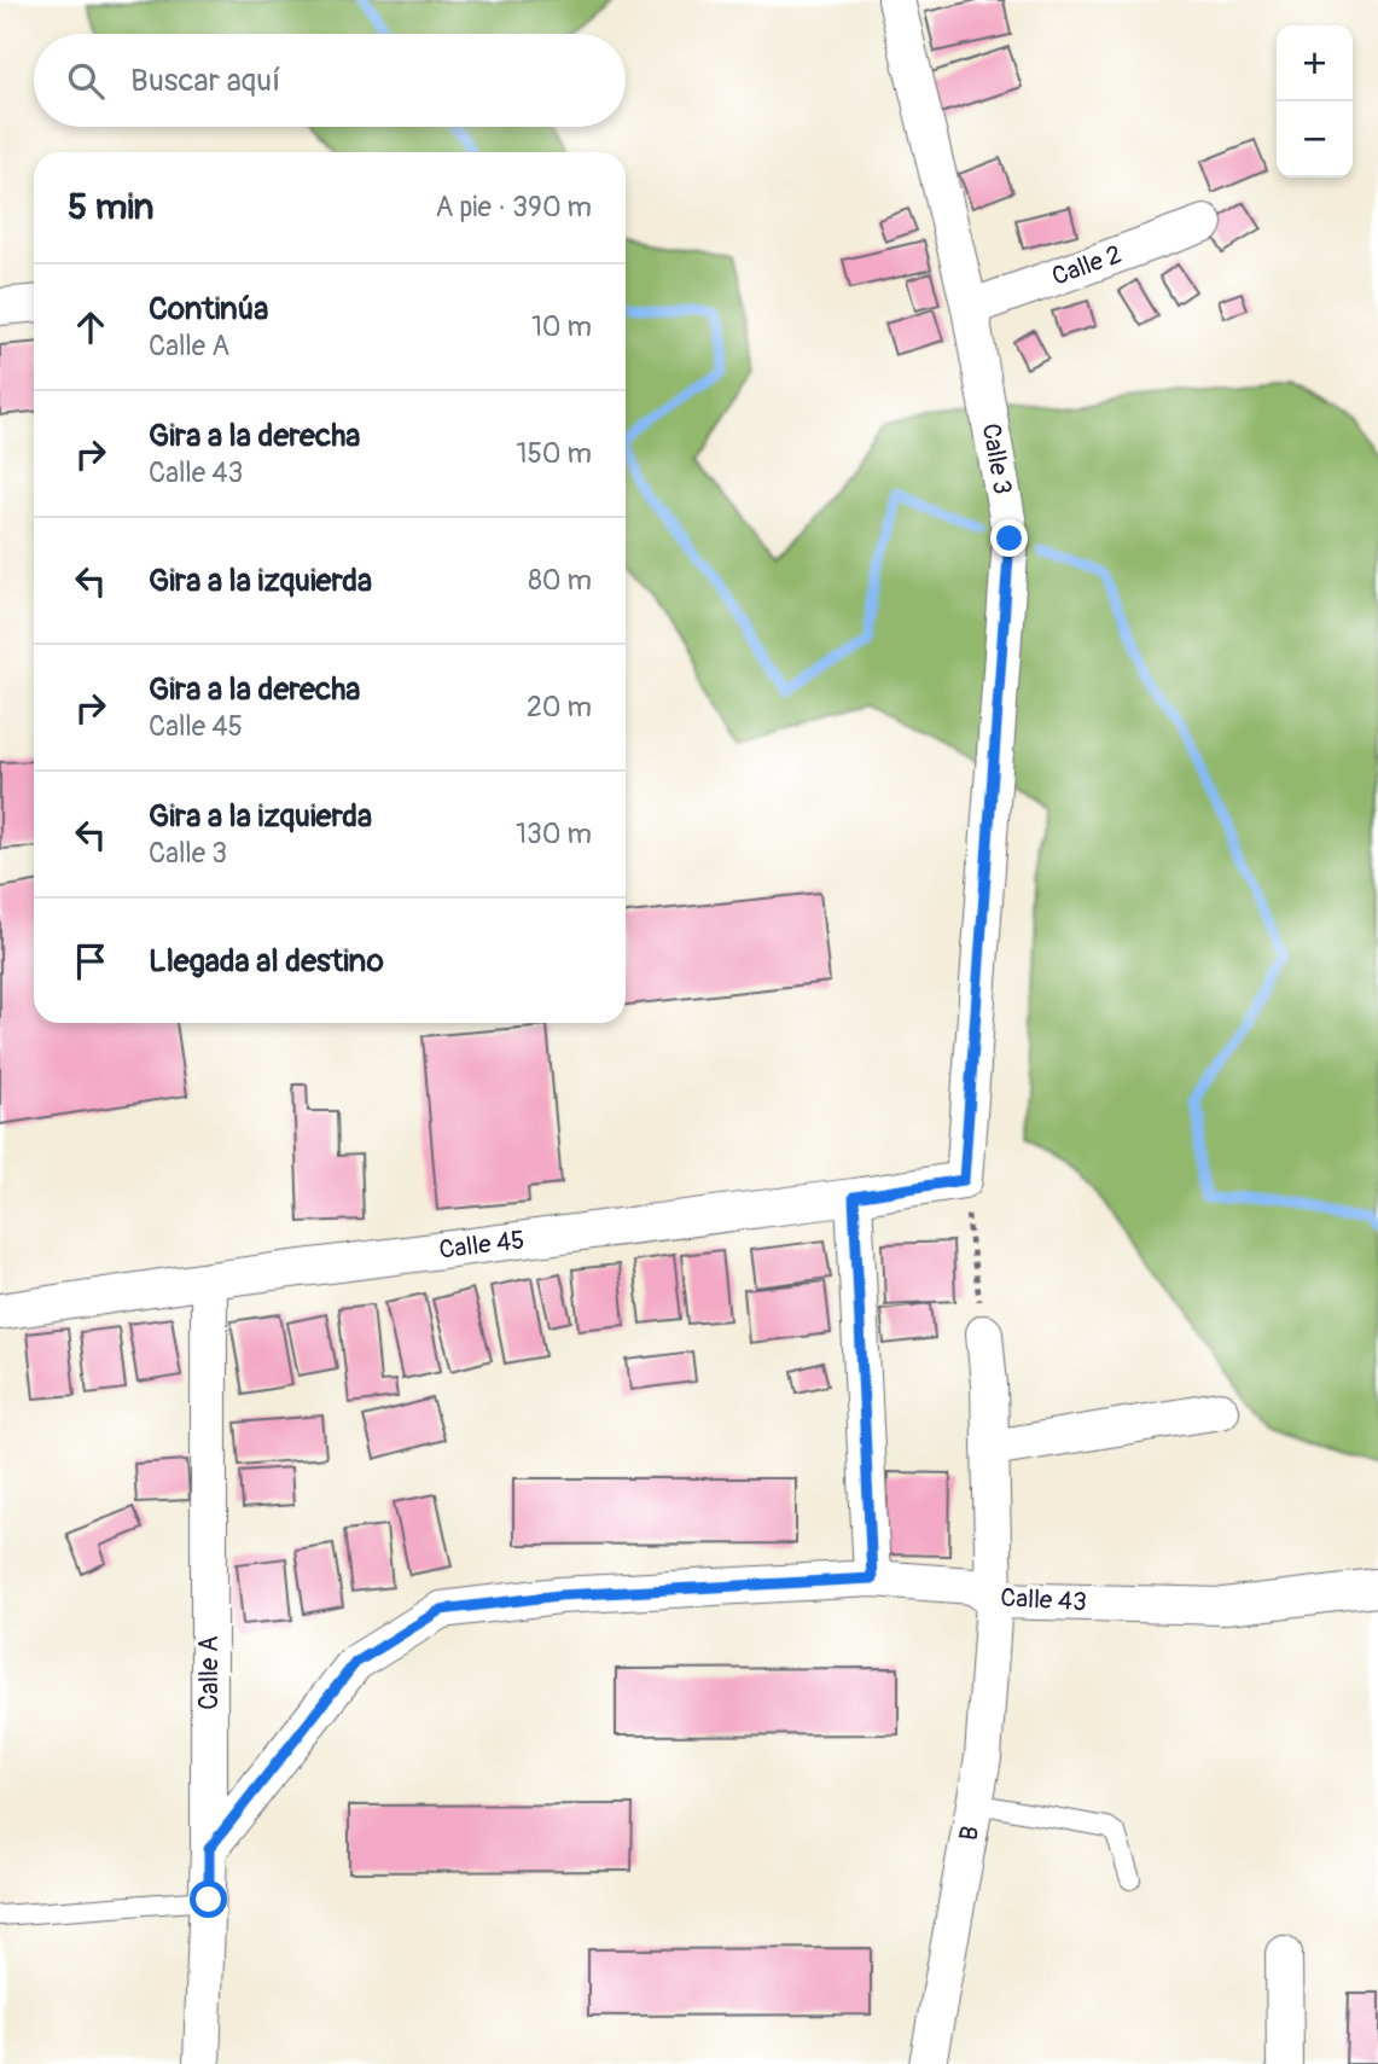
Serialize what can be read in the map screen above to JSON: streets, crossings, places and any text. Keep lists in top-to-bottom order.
{
  "streets": {
    "street": [
      "Calle 2",
      "Calle 3",
      "Calle 45",
      "Calle 43",
      "Calle A",
      "B"
    ]
  },
  "crossings": [
    ["Calle 2", "Calle 3"],
    ["Calle 3", "Calle 45"],
    ["Calle 45", "Calle A"],
    ["Calle 43", "Calle A"],
    ["Calle 43", "B"]
  ],
  "page": {
    "map_buttons": ["+", "−"],
    "search": "Buscar aquí",
    "heading": ["5 min", "A pie · 390 m"],
    "list": [
      ["Continúa", "Calle A", "10 m"],
      ["Gira a la derecha", "Calle 43", "150 m"],
      ["Gira a la izquierda", "80 m"],
      ["Gira a la derecha", "Calle 45", "20 m"],
      ["Gira a la izquierda", "Calle 3", "130 m"],
      "Llegada al destino"
    ]
  }
}
